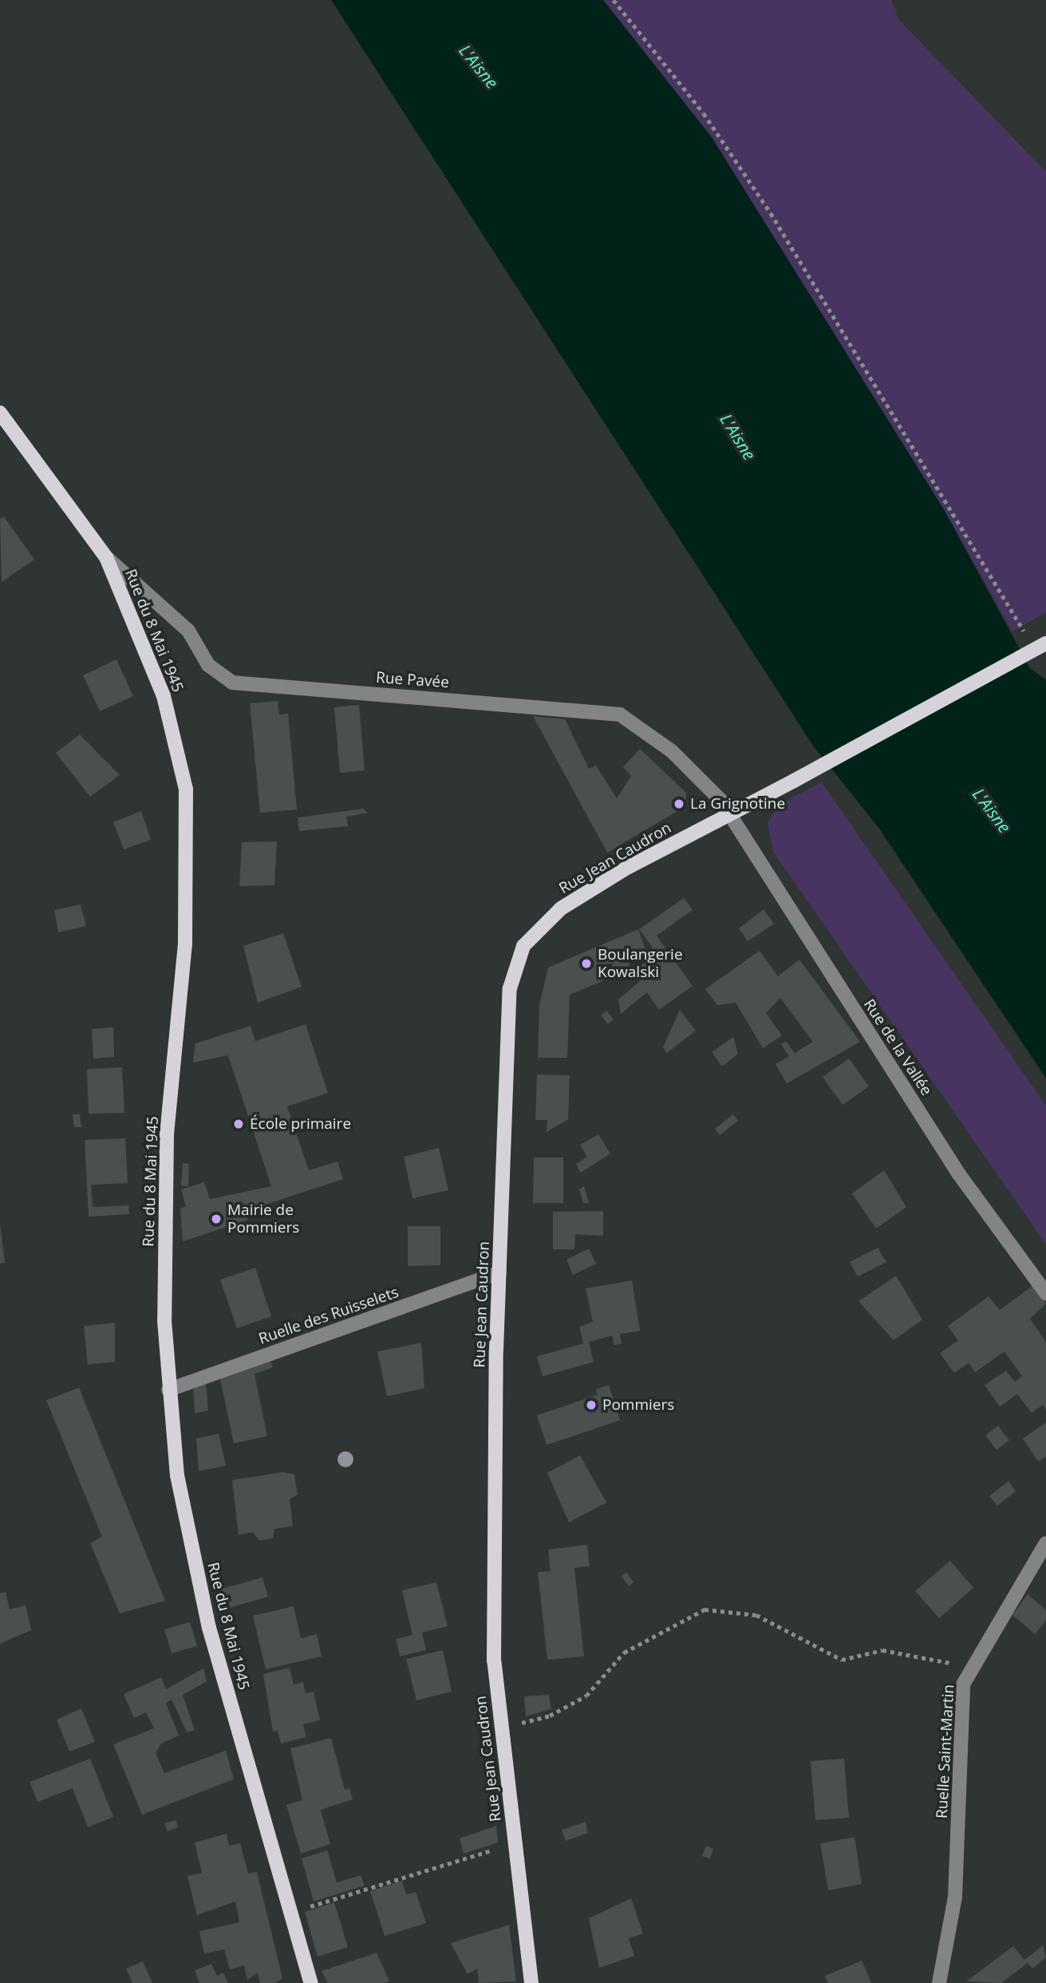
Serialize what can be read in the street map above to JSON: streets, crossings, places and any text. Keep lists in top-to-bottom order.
{
  "streets": {
    "main road": ["Rue du 8 Mai 1945", "Rue Jean Caudron"],
    "street": [
      "Rue Pavée",
      "Rue de la Vallée",
      "Ruelle des Ruisselets",
      "Ruelle Saint-Martin"
    ]
  },
  "crossings": [
    ["Rue du 8 Mai 1945", "Rue Pavée"],
    ["Rue du 8 Mai 1945", "Ruelle des Ruisselets"],
    ["Rue Pavée", "Rue Jean Caudron"],
    ["Rue Pavée", "Rue de la Vallée"],
    ["Rue Jean Caudron", "Rue de la Vallée"],
    ["Rue Jean Caudron", "Ruelle des Ruisselets"]
  ],
  "water": ["L'Aisne"],
  "places": [
    "La Grignotine",
    "Boulangerie Kowalski",
    "École primaire",
    "Mairie de Pommiers",
    "Pommiers"
  ]
}
